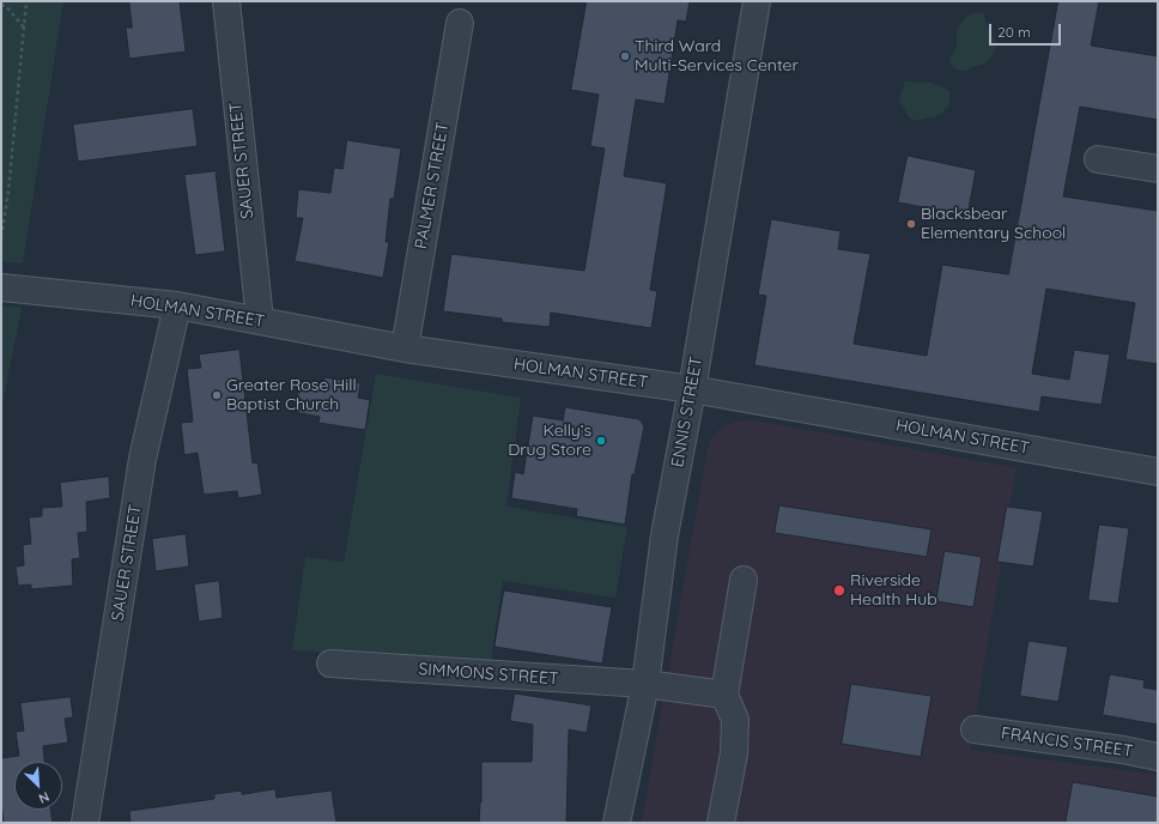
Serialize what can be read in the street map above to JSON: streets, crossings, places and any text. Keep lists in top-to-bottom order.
{
  "streets": {
    "street": [
      "SAUER STREET",
      "PALMER STREET",
      "HOLMAN STREET",
      "ENNIS STREET",
      "SIMMONS STREET",
      "FRANCIS STREET"
    ]
  },
  "crossings": [
    ["SAUER STREET", "HOLMAN STREET"],
    ["PALMER STREET", "HOLMAN STREET"],
    ["HOLMAN STREET", "ENNIS STREET"],
    ["ENNIS STREET", "SIMMONS STREET"]
  ],
  "places": [
    "Third Ward Multi-Services Center",
    "Blacksbear Elementary School",
    "Greater Rose Hill Baptist Church",
    "Kelly’s Drug Store",
    "Riverside Health Hub"
  ],
  "scale_bar": "20 m",
  "north": "bottom right"
}
